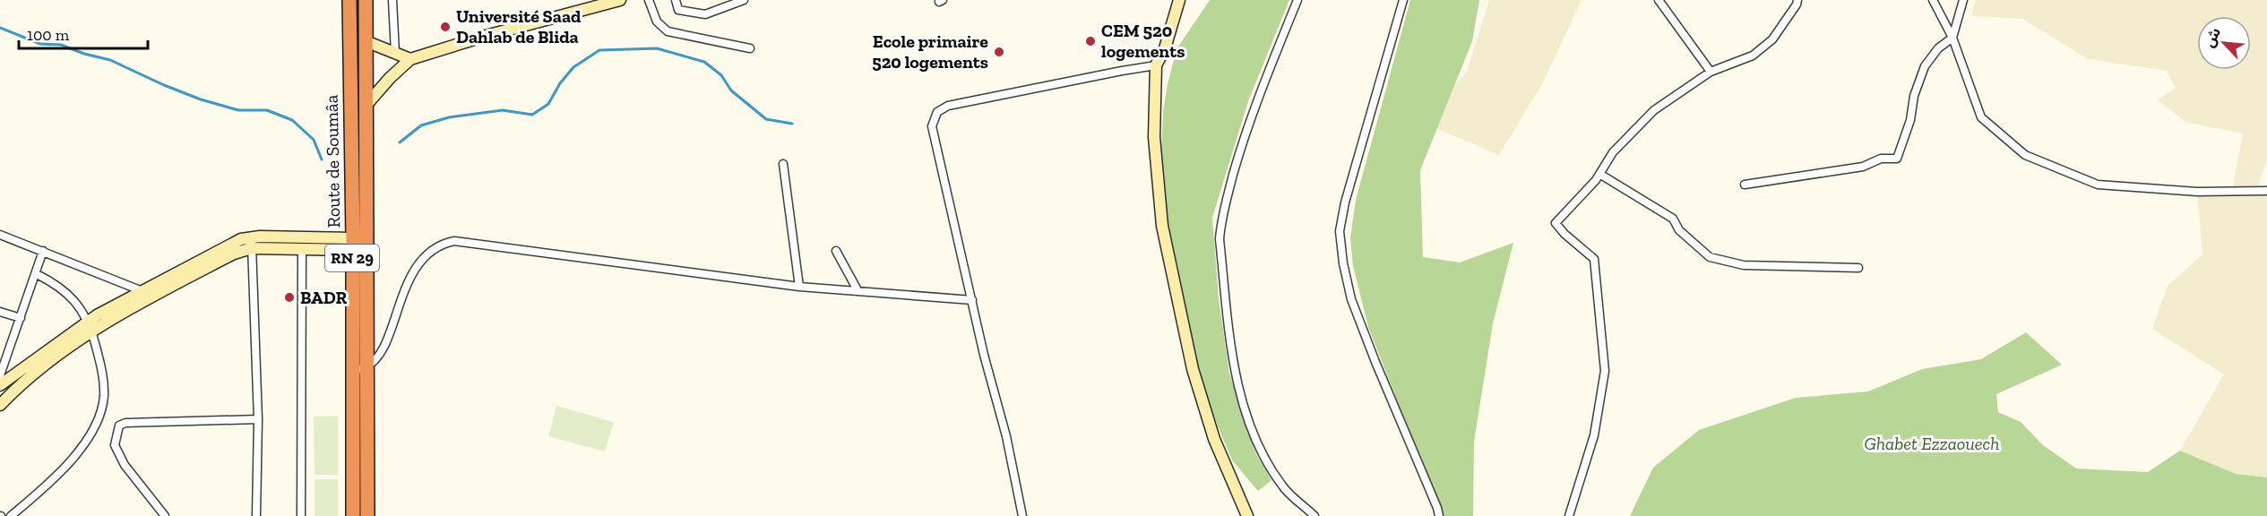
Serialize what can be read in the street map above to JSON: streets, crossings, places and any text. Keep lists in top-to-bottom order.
{
  "streets": {
    "highway": ["Route de Soumâa", "RN 29"]
  },
  "parks": ["Ghabet Ezzaouech"],
  "places": [
    "Université Saad Dahlab de Blida",
    "CEM 520 logements",
    "Ecole primaire 520 logements",
    "BADR"
  ],
  "scale_bar": "100 m",
  "north": "top left"
}
